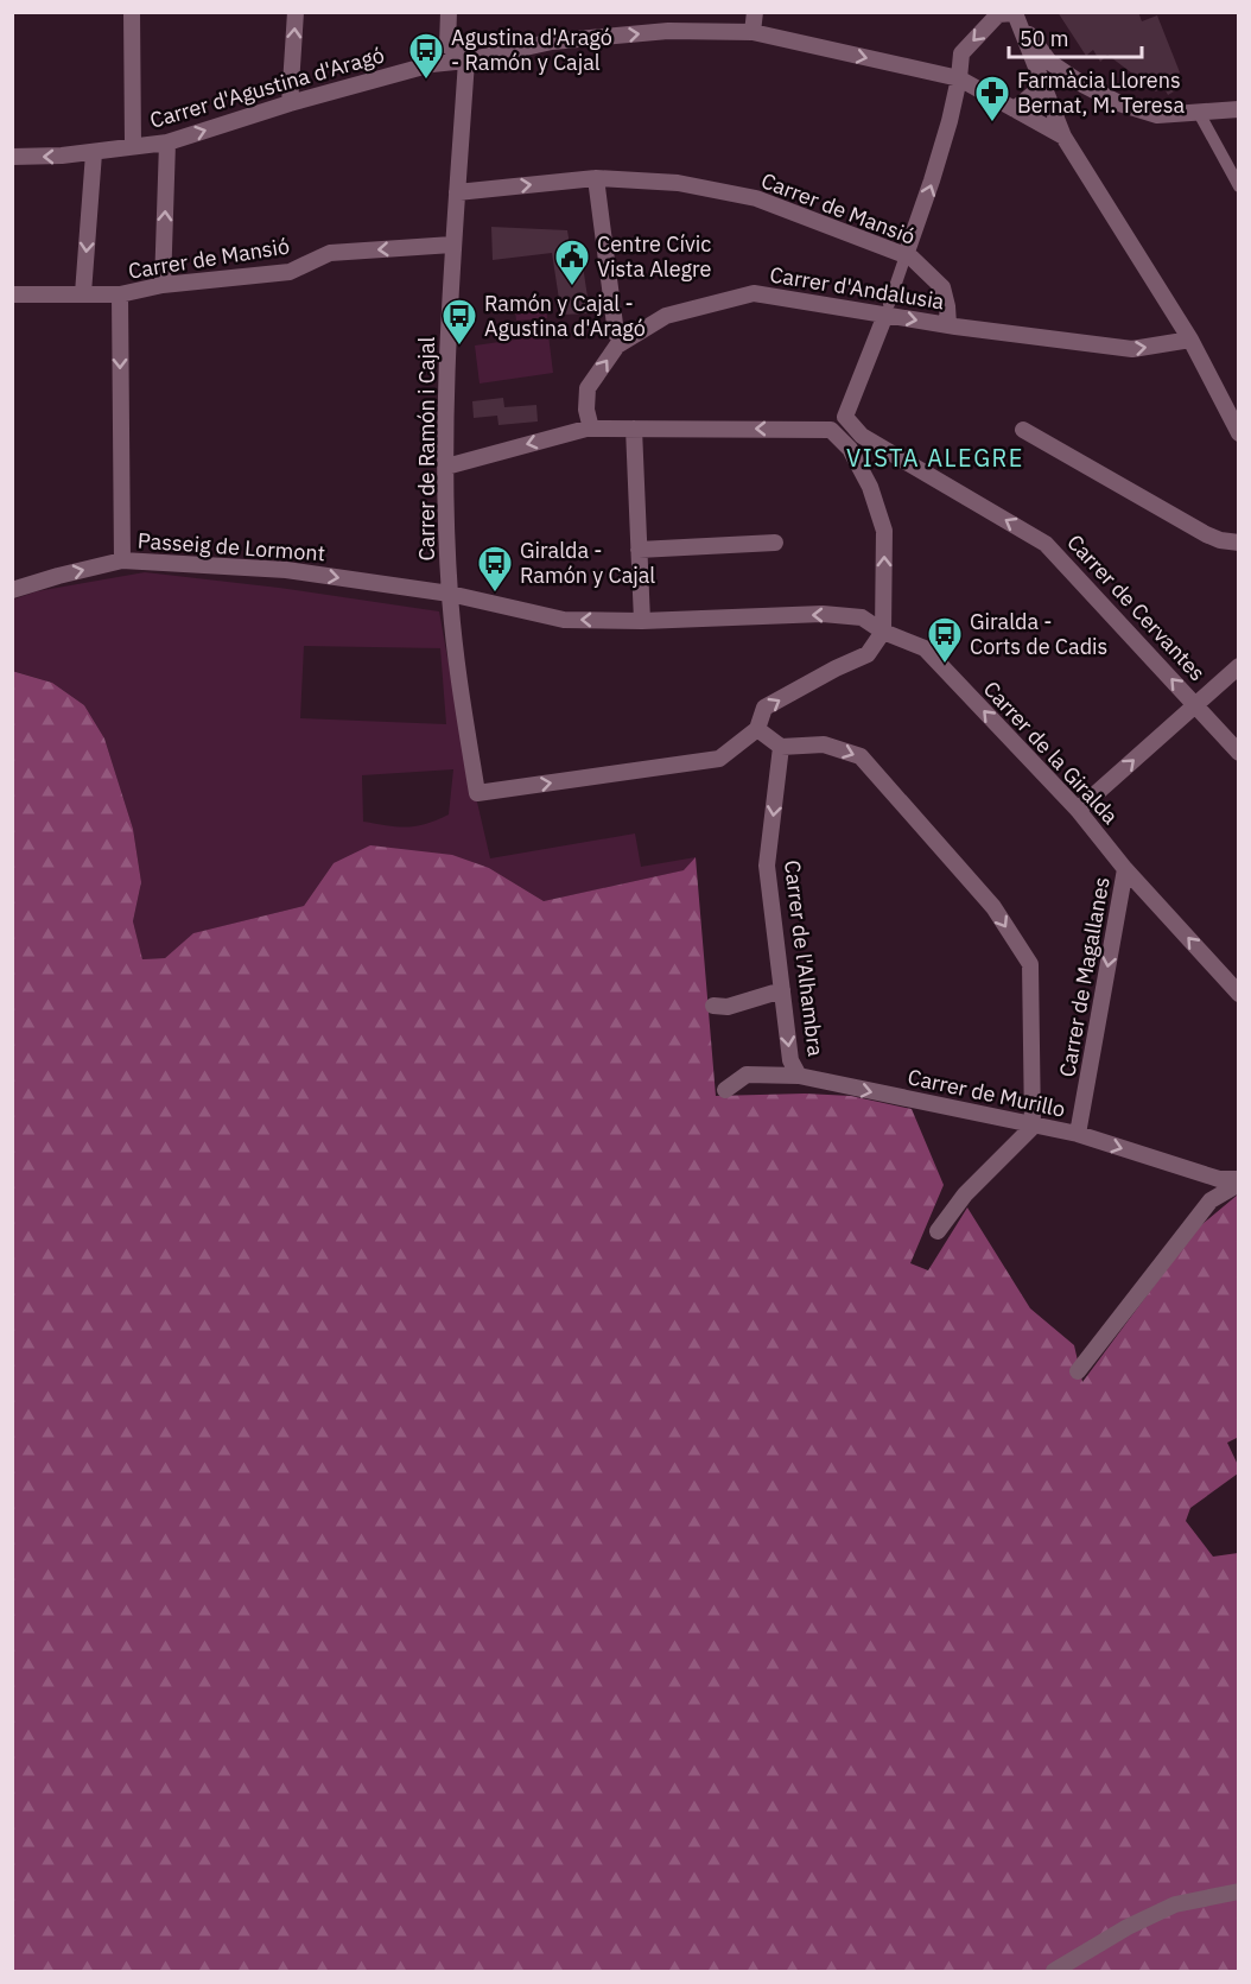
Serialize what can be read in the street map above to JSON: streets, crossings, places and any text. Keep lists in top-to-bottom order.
{
  "streets": {
    "street": [
      "Carrer d'Agustina d'Aragó",
      "Carrer de Mansió",
      "Carrer d'Andalusia",
      "Carrer de Ramón i Cajal",
      "Passeig de Lormont",
      "Carrer de Cervantes",
      "Carrer de la Giralda",
      "Carrer de l'Alhambra",
      "Carrer de Magallanes",
      "Carrer de Murillo"
    ]
  },
  "crossings": [
    ["Carrer d'Agustina d'Aragó", "Carrer d'Andalusia"],
    ["Carrer d'Agustina d'Aragó", "Carrer de Ramón i Cajal"],
    ["Carrer de Mansió", "Carrer d'Andalusia"],
    ["Carrer de Mansió", "Carrer de Ramón i Cajal"],
    ["Carrer d'Andalusia", "Carrer de Cervantes"],
    ["Carrer de Ramón i Cajal", "Passeig de Lormont"],
    ["Carrer de Ramón i Cajal", "Carrer de la Giralda"],
    ["Passeig de Lormont", "Carrer de la Giralda"],
    ["Carrer de la Giralda", "Carrer de Magallanes"],
    ["Carrer de l'Alhambra", "Carrer de Murillo"],
    ["Carrer de Magallanes", "Carrer de Murillo"]
  ],
  "one_way": [
    "Carrer d'Andalusia",
    "Passeig de Lormont",
    "Carrer de la Giralda",
    "Carrer de l'Alhambra",
    "Carrer de Magallanes",
    "Carrer de Murillo"
  ],
  "districts": ["VISTA ALEGRE"],
  "places": {
    "bus stop": [
      "Agustina d'Aragó - Ramón y Cajal",
      "Ramón y Cajal - Agustina d'Aragó",
      "Giralda - Ramón y Cajal",
      "Giralda - Corts de Cadis"
    ],
    "pharmacy": ["Farmàcia Llorens Bernat, M. Teresa"],
    "public building": ["Centre Cívic Vista Alegre"]
  },
  "scale_bar": "50 m"
}
